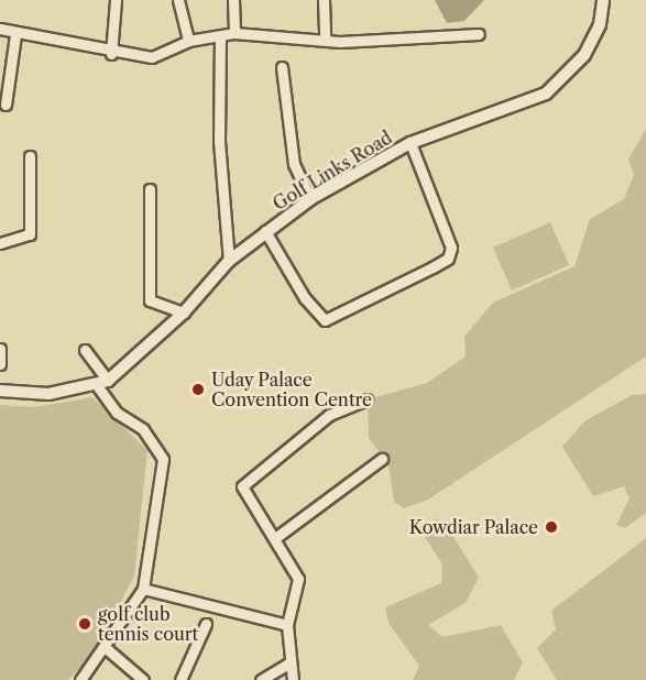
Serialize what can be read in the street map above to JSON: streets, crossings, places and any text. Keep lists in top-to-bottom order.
{
  "streets": {
    "street": ["Golf Links Road"]
  },
  "places": ["Uday Palace Convention Centre", "Kowdiar Palace", "golf club tennis court"]
}
